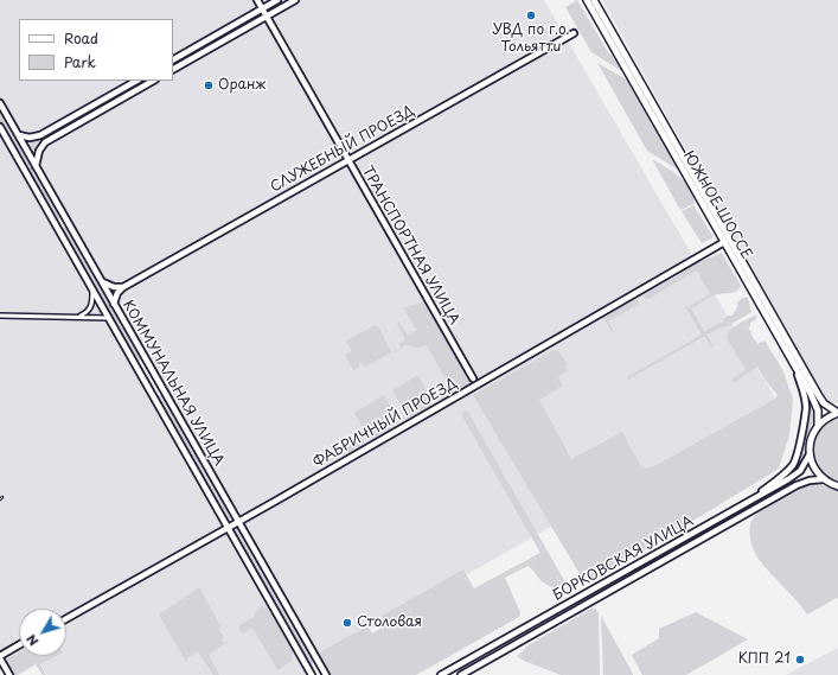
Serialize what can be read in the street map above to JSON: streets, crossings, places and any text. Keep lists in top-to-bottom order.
{
  "streets": {
    "main road": [
      "СЛУЖЕБНЫЙ ПРОЕЗД",
      "ЮЖНОЕ ШОССЕ",
      "ТРАНСПОРТНАЯ УЛИЦА",
      "КОММУНАЛЬНАЯ УЛИЦА",
      "ФАБРИЧНЫЙ ПРОЕЗД",
      "БОРКОВСКАЯ УЛИЦА"
    ]
  },
  "crossings": [
    ["СЛУЖЕБНЫЙ ПРОЕЗД", "ТРАНСПОРТНАЯ УЛИЦА"],
    ["ЮЖНОЕ ШОССЕ", "ФАБРИЧНЫЙ ПРОЕЗД"],
    ["КОММУНАЛЬНАЯ УЛИЦА", "ФАБРИЧНЫЙ ПРОЕЗД"]
  ],
  "places": [
    "УВД по г.о. Тольятти",
    "Оранж",
    "Столовая",
    "КПП 21"
  ],
  "legend": ["Road", "Park"],
  "north": "bottom left"
}
